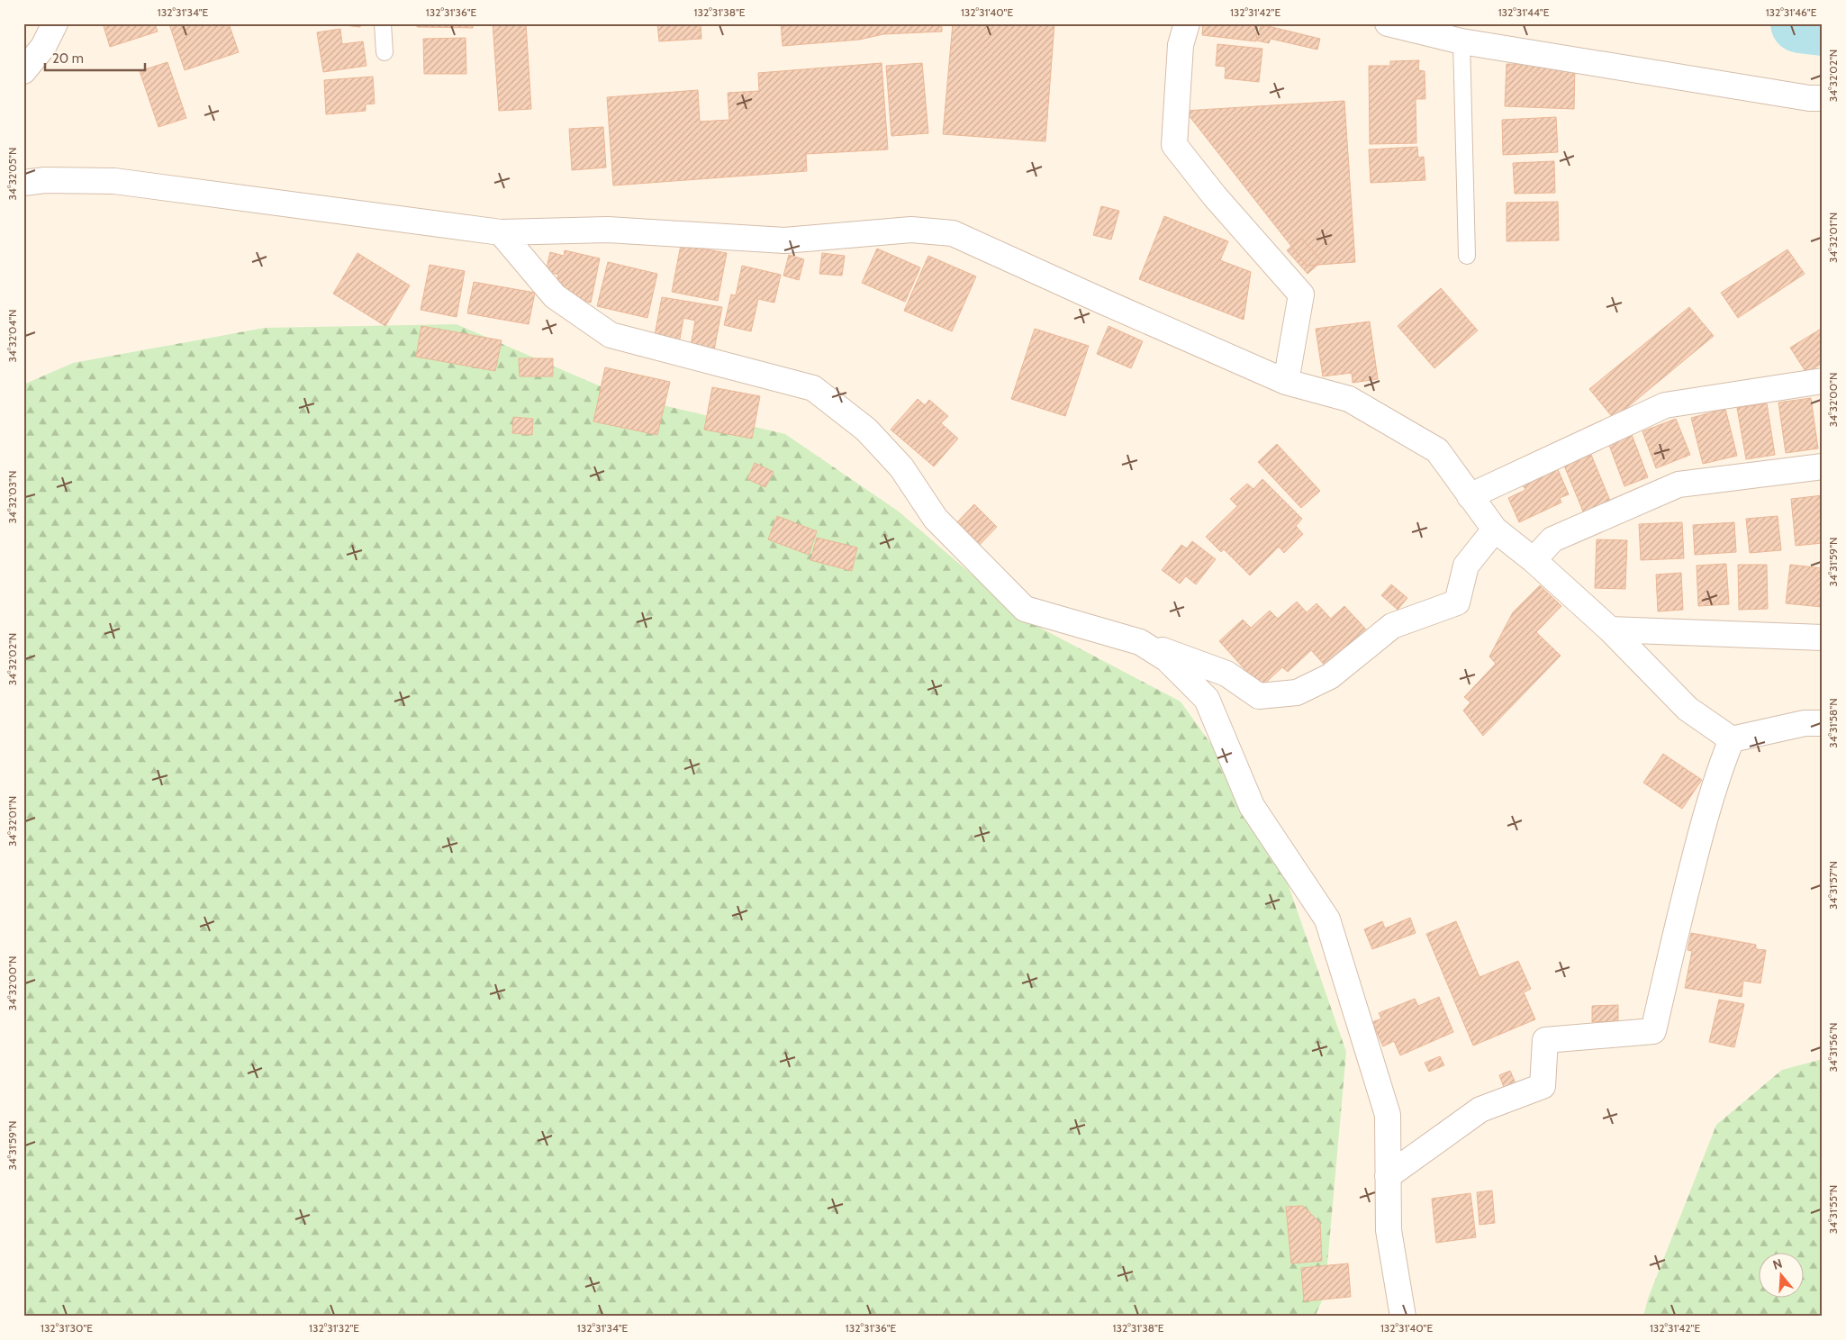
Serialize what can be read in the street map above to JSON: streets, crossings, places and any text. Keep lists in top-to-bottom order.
{
  "scale_bar": "20 m",
  "north": "top",
  "coordinates": [
    "132°31'34\"E",
    "132°31'36\"E",
    "132°31'38\"E",
    "132°31'40\"E",
    "132°31'42\"E",
    "132°31'44\"E",
    "132°31'46\"E",
    "34°32'02\"N",
    "34°32'05\"N",
    "34°32'01\"N",
    "34°32'04\"N",
    "34°32'00\"N",
    "34°32'03\"N",
    "34°31'59\"N",
    "34°31'58\"N",
    "34°31'57\"N",
    "34°31'56\"N",
    "34°31'55\"N",
    "132°31'30\"E",
    "132°31'32\"E"
  ]
}
